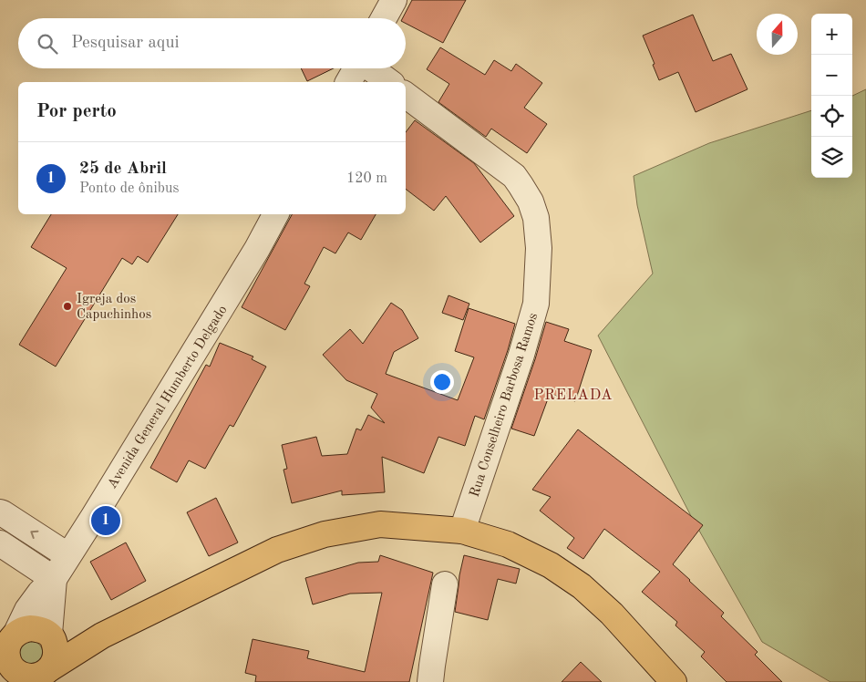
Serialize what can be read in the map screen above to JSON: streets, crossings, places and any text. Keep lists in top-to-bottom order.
{
  "streets": {
    "main road": ["Avenida General Humberto Delgado"],
    "street": ["Rua Conselheiro Barbosa Ramos"]
  },
  "districts": ["PRELADA"],
  "places": ["Igreja dos Capuchinhos"],
  "north": "top",
  "page": {
    "map_buttons": ["+", "−"],
    "search": "Pesquisar aqui",
    "heading": "Por perto",
    "list": [
      {
        "mark": "1",
        "name": "25 de Abril",
        "note": "Ponto de ônibus",
        "value": "120 m"
      }
    ],
    "pins": "1"
  }
}
